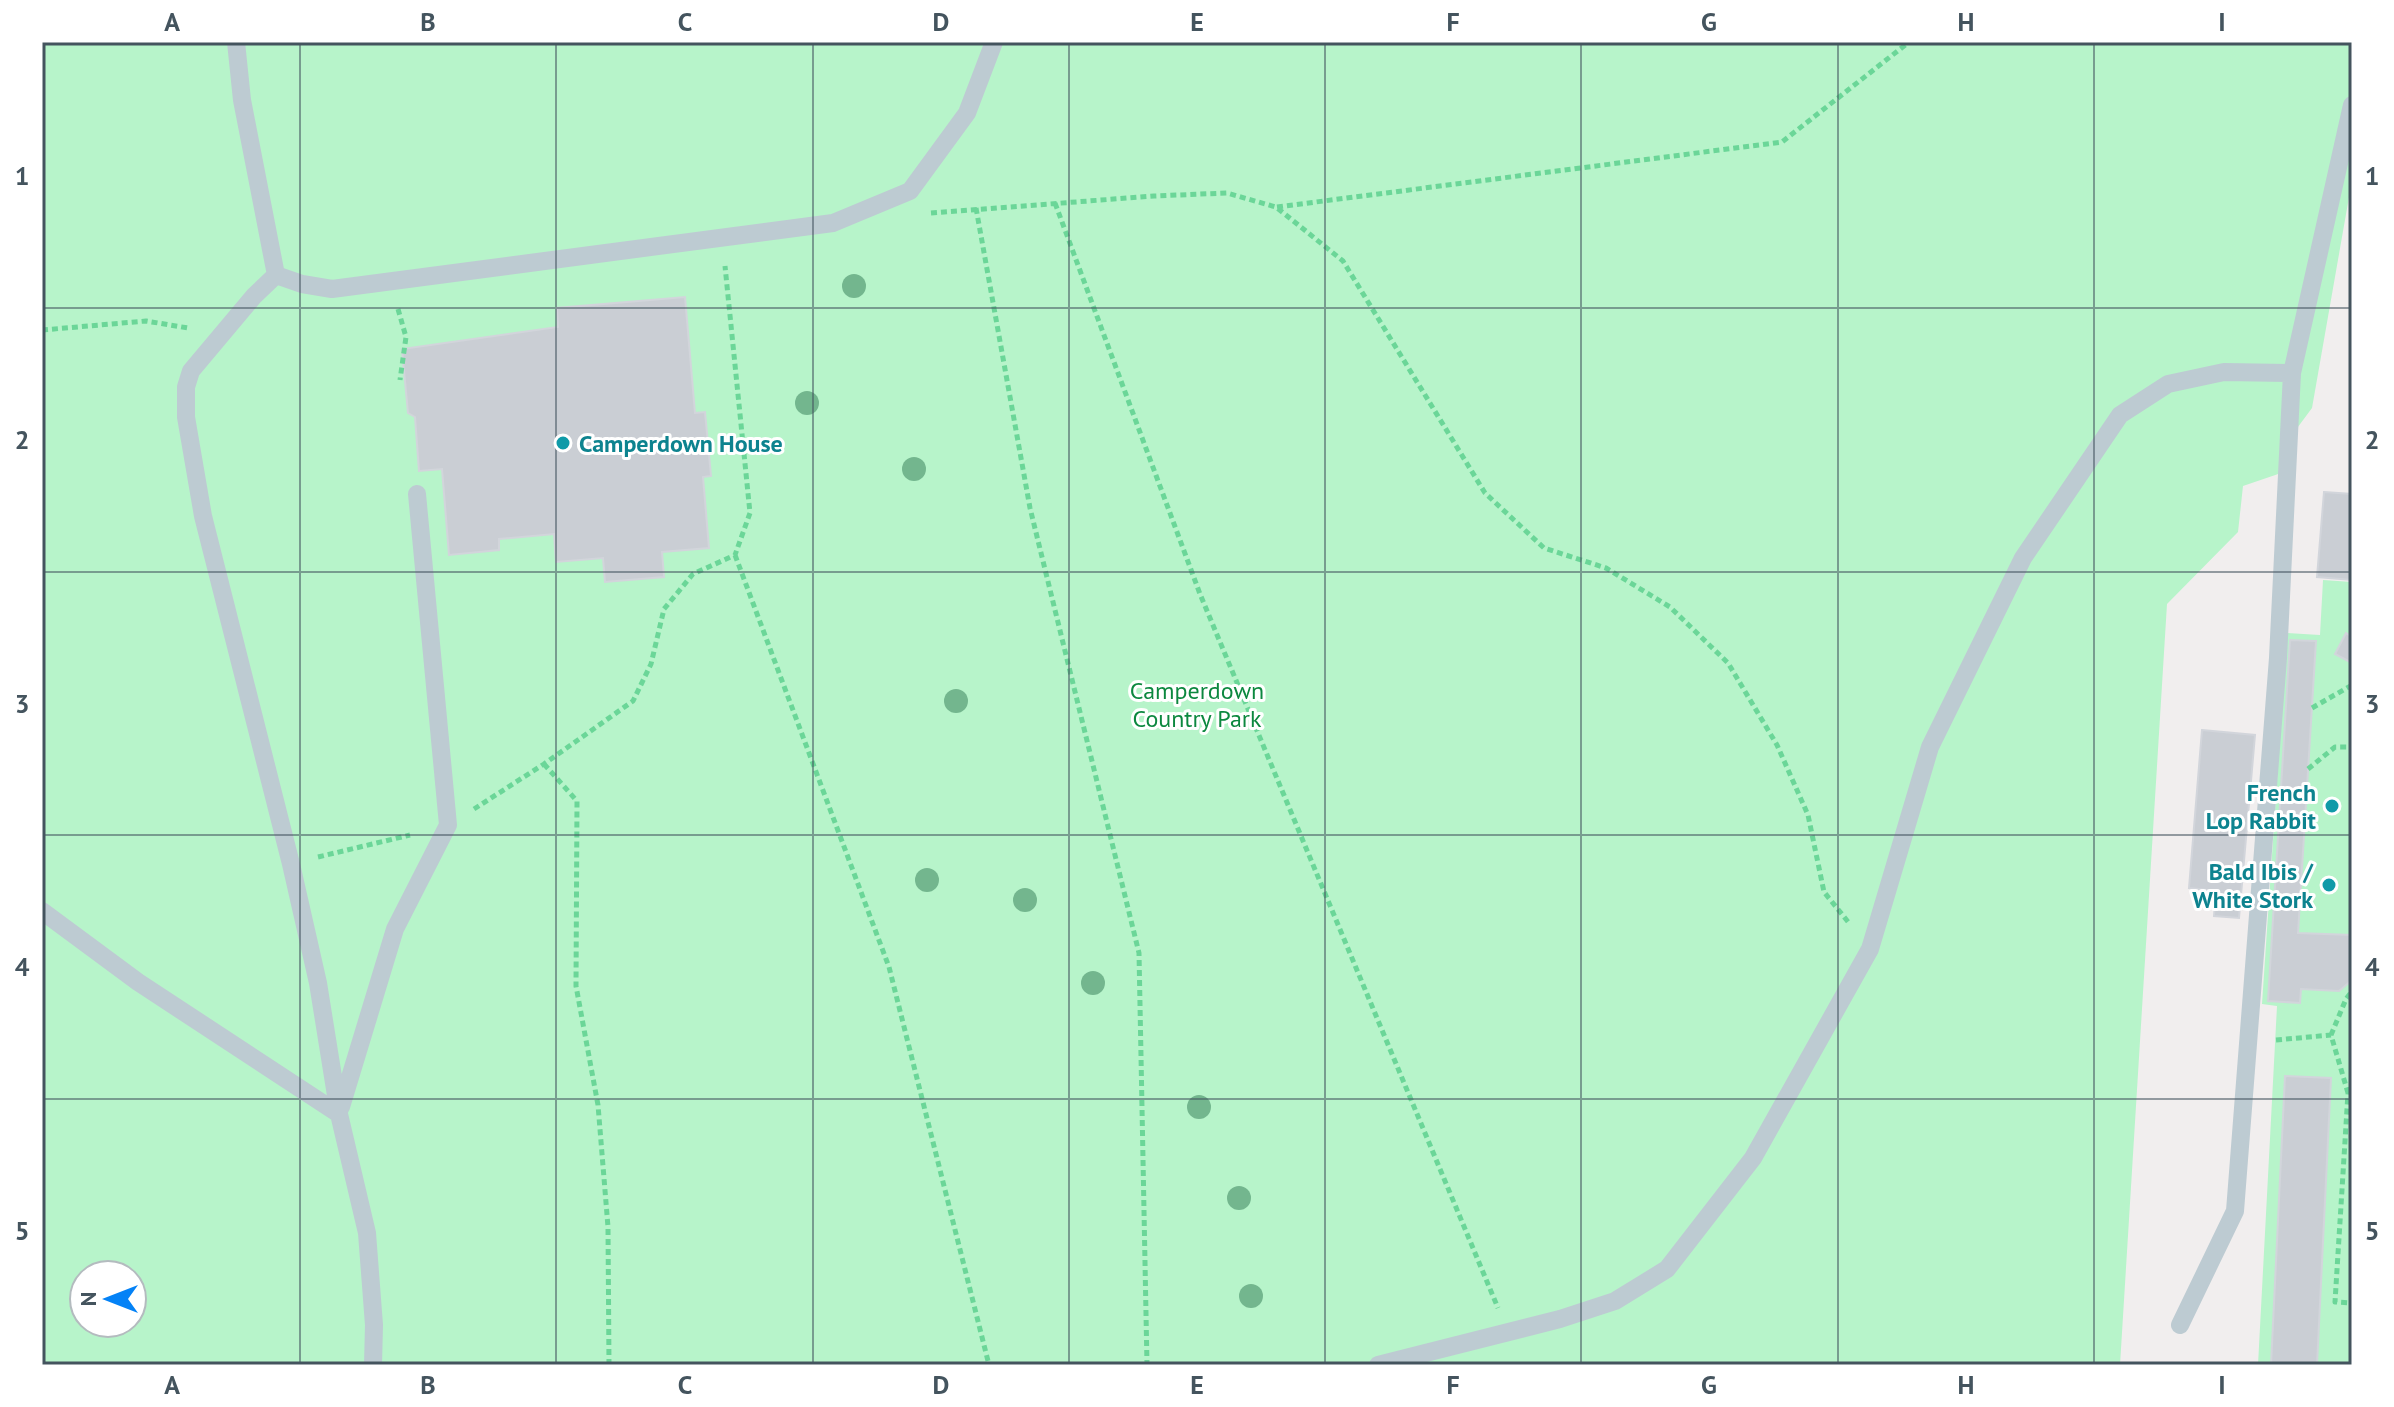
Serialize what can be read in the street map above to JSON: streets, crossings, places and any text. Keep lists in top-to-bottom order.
{
  "parks": ["Camperdown Country Park"],
  "places": ["Camperdown House", "French Lop Rabbit", "Bald Ibis / White Stork"],
  "north": "left",
  "grid": {
    "columns": [
      "A",
      "B",
      "C",
      "D",
      "E",
      "F",
      "G",
      "H",
      "I"
    ],
    "rows": [
      "1",
      "2",
      "3",
      "4",
      "5"
    ]
  }
}
